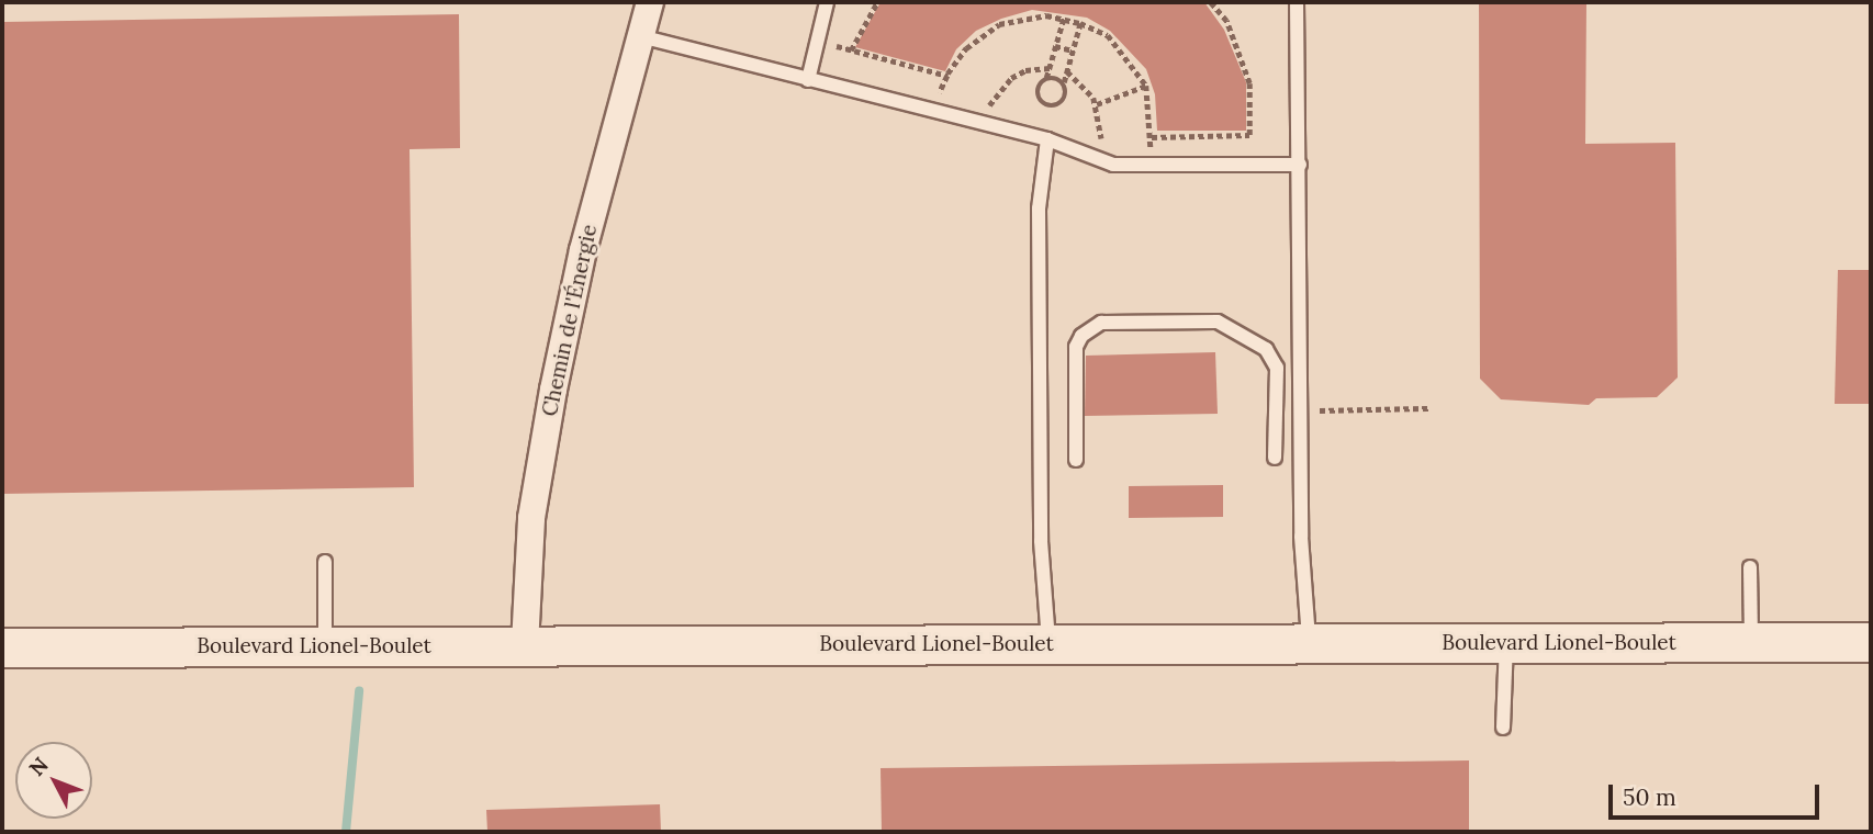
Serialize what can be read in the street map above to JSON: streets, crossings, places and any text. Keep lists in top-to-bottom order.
{
  "streets": {
    "main road": ["Boulevard Lionel-Boulet"],
    "street": ["Chemin de l'Énergie"]
  },
  "crossings": [
    ["Chemin de l'Énergie", "Boulevard Lionel-Boulet"]
  ],
  "scale_bar": "50 m",
  "north": "top left"
}
